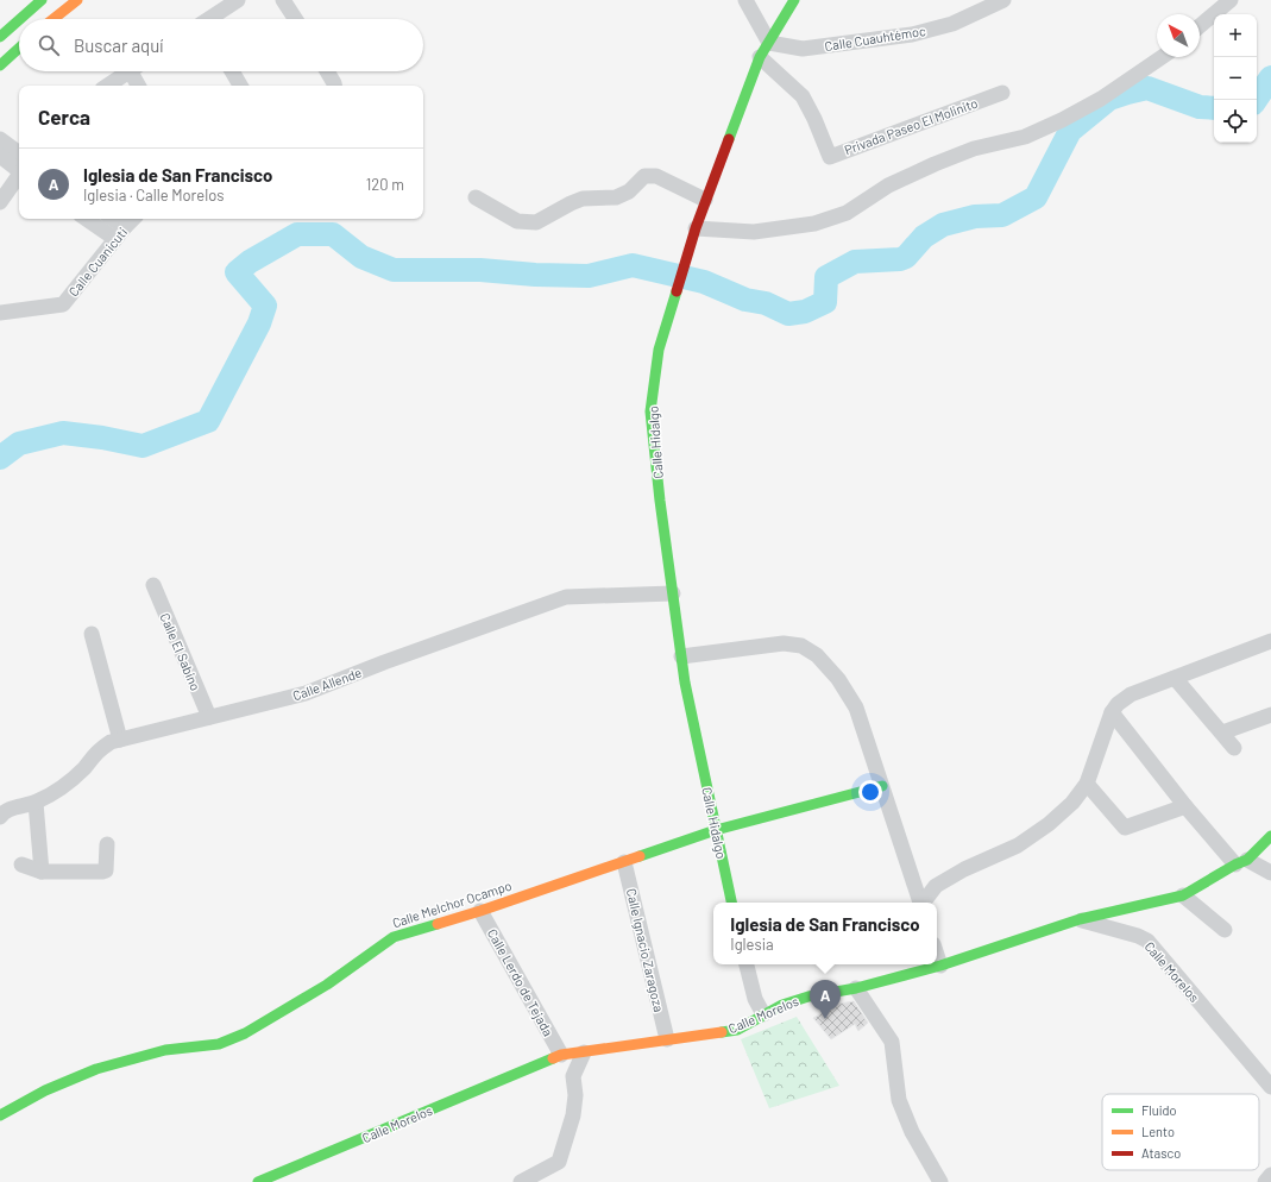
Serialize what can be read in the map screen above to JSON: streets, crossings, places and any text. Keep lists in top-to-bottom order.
{
  "streets": {
    "street": [
      "Calle Cuauhtémoc",
      "Privada Paseo El Molinito",
      "Calle Cuanicuti",
      "Calle Hidalgo",
      "Calle El Sabino",
      "Calle Allende",
      "Calle Melchor Ocampo",
      "Calle Ignacio Zaragoza",
      "Calle Morelos",
      "Calle Lerdo de Tejada"
    ]
  },
  "crossings": [
    ["Calle Cuauhtémoc", "Calle Hidalgo"],
    ["Privada Paseo El Molinito", "Calle Hidalgo"],
    ["Calle Hidalgo", "Calle Allende"],
    ["Calle Hidalgo", "Calle Melchor Ocampo"],
    ["Calle El Sabino", "Calle Allende"],
    ["Calle Melchor Ocampo", "Calle Ignacio Zaragoza"],
    ["Calle Melchor Ocampo", "Calle Lerdo de Tejada"],
    ["Calle Ignacio Zaragoza", "Calle Morelos"],
    ["Calle Morelos", "Calle Lerdo de Tejada"]
  ],
  "legend": ["Fluido", "Lento", "Atasco"],
  "north": "top left",
  "page": {
    "map_buttons": ["+", "−"],
    "search": "Buscar aquí",
    "heading": "Cerca",
    "list": [
      {
        "mark": "A",
        "name": "Iglesia de San Francisco",
        "note": "Iglesia · Calle Morelos",
        "value": "120 m"
      }
    ],
    "popup": ["Iglesia de San Francisco", "Iglesia"],
    "pins": "A"
  }
}
